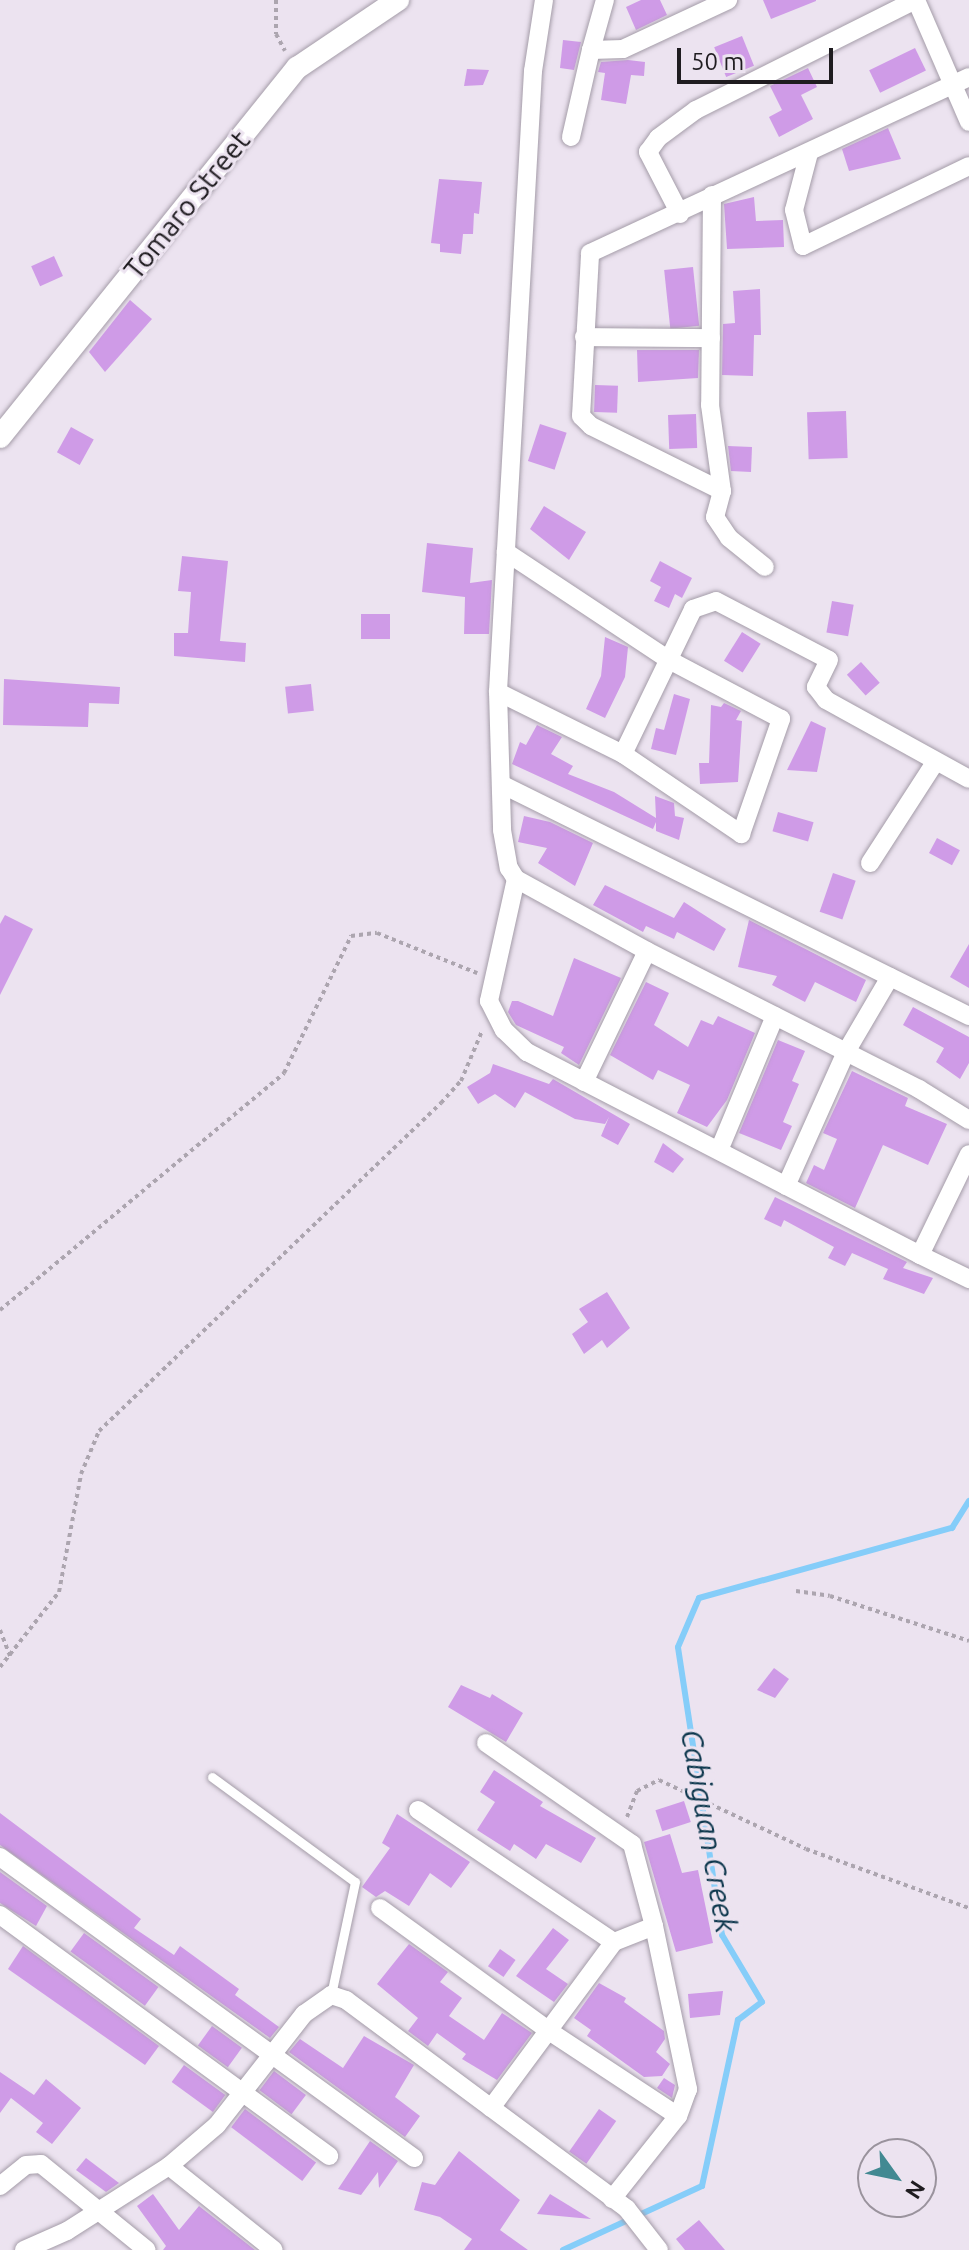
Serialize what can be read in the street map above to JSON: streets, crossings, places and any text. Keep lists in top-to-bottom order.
{
  "streets": {
    "street": ["Tomaro Street"]
  },
  "water": ["Cabiguan Creek"],
  "scale_bar": "50 m",
  "north": "bottom right"
}
